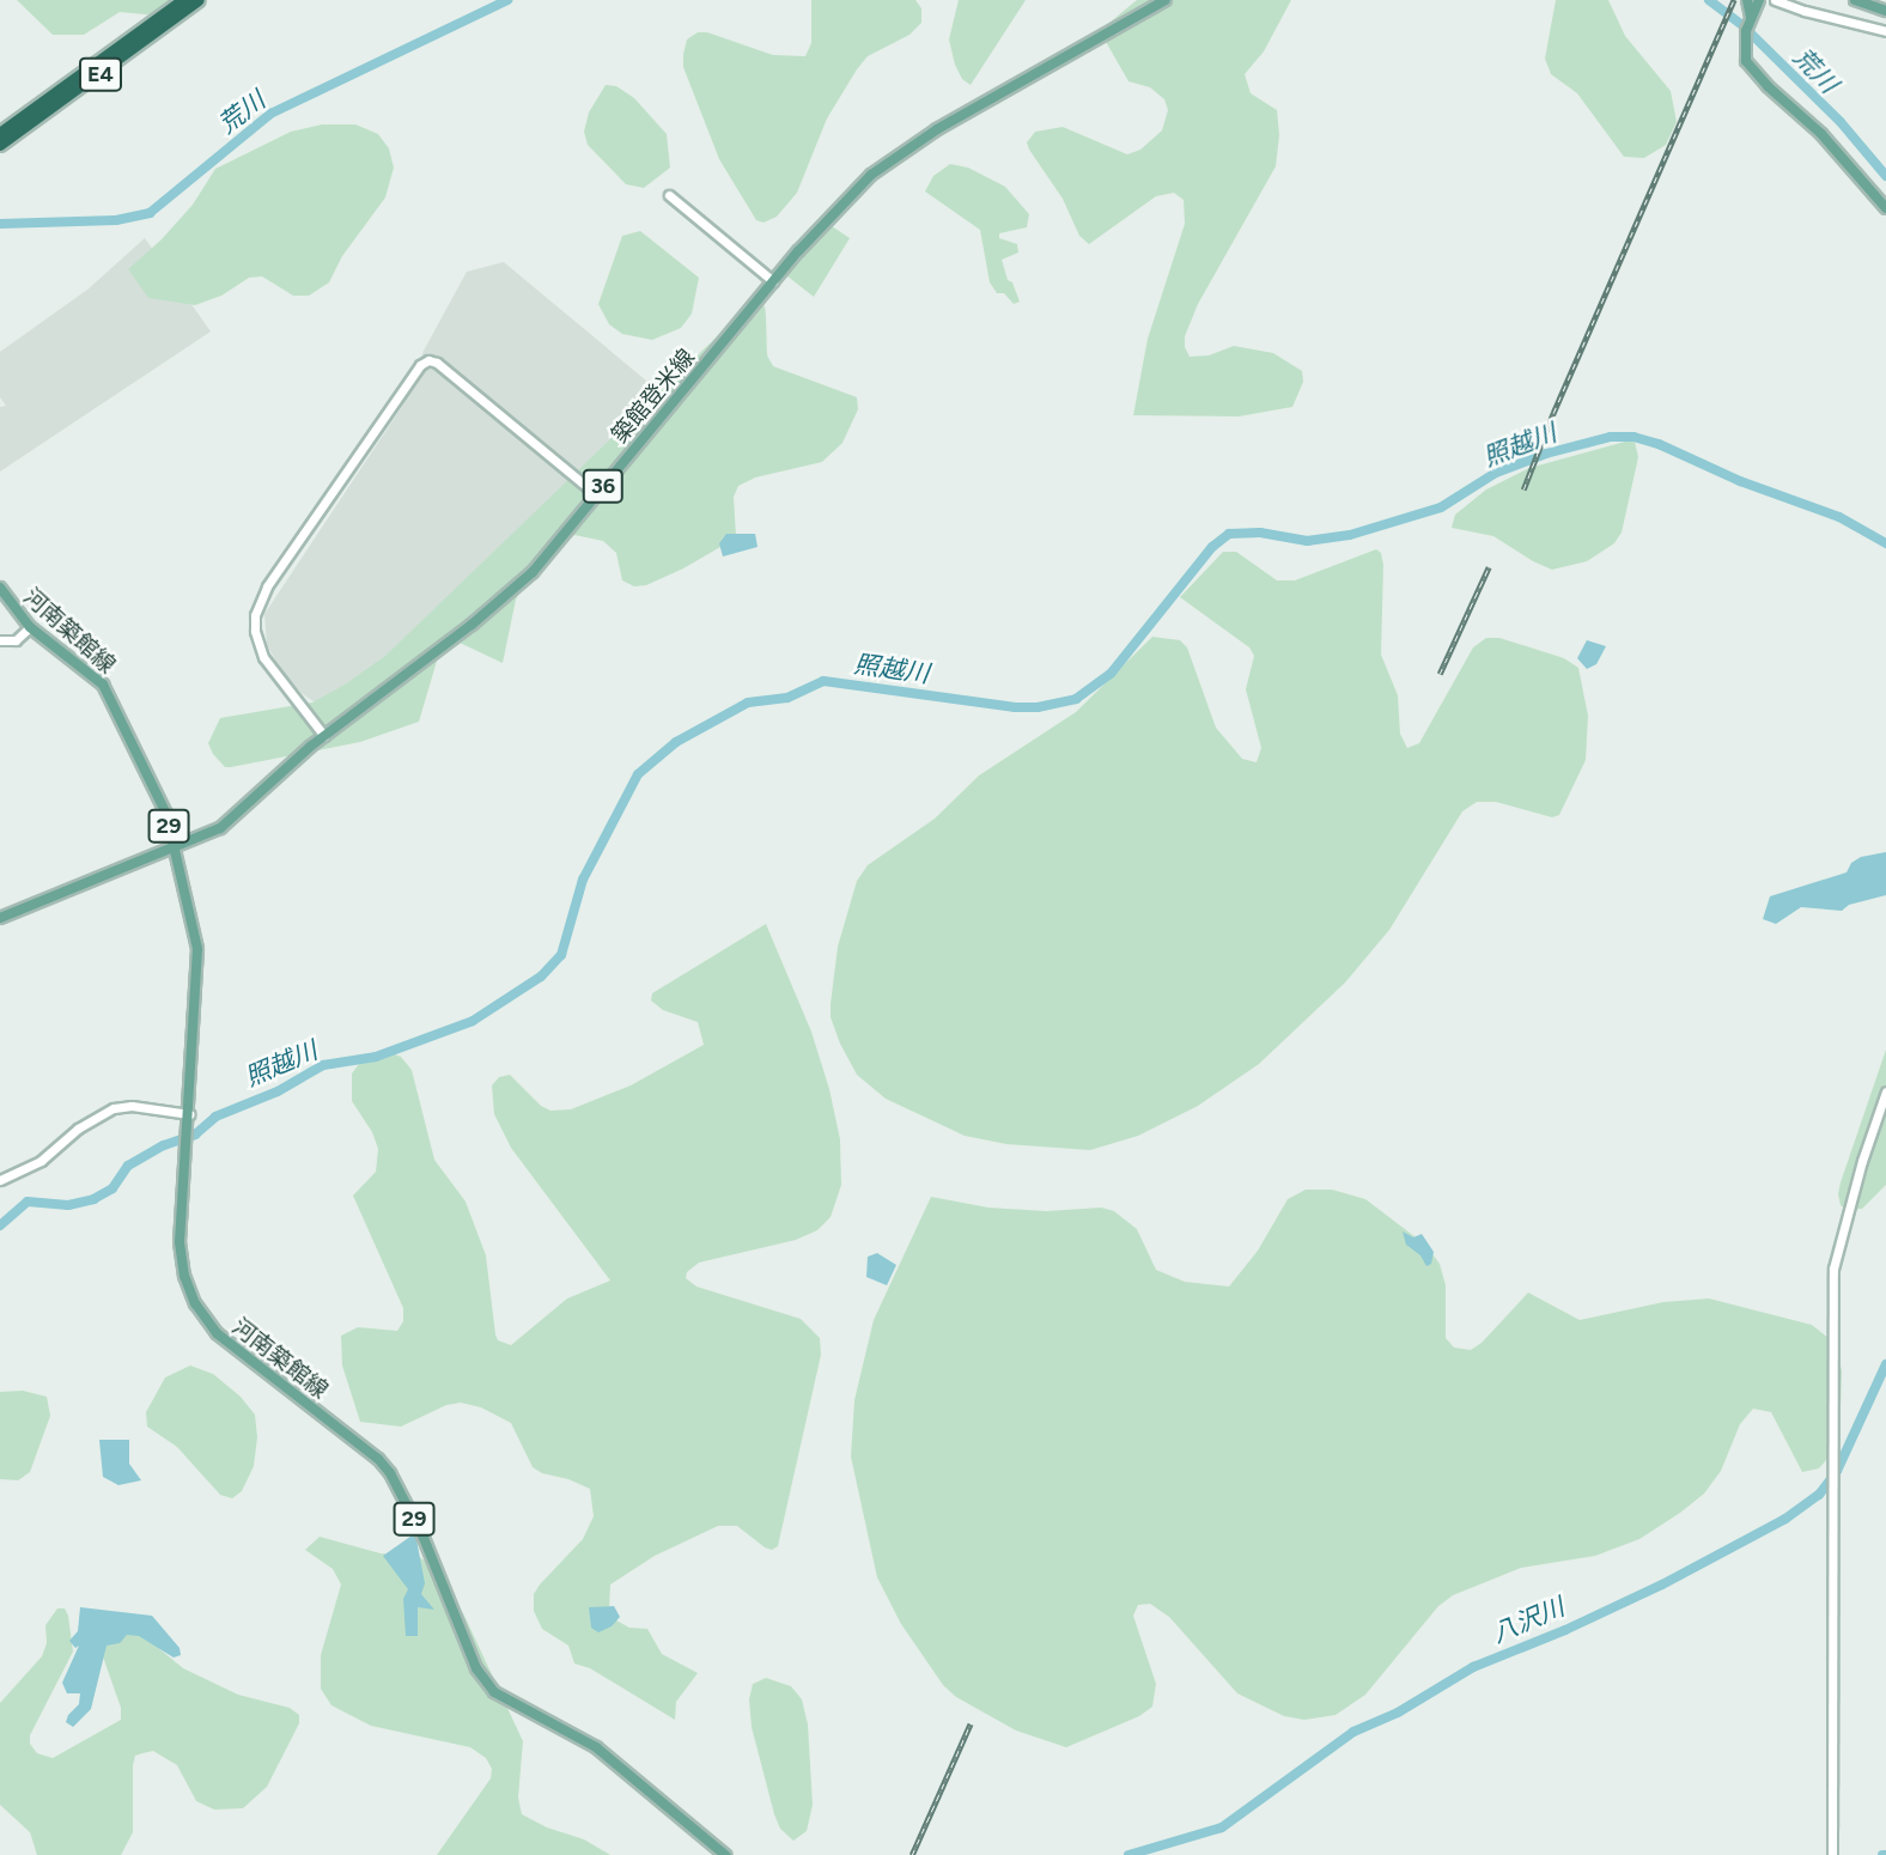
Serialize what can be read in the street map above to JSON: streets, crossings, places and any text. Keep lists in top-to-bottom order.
{
  "streets": {
    "highway": ["E4"],
    "main road": [
      "築館登米線",
      "36",
      "河南築館線",
      "29"
    ]
  },
  "crossings": [
    ["築館登米線", "河南築館線"]
  ],
  "water": ["荒川", "照越川", "八沢川"]
}
